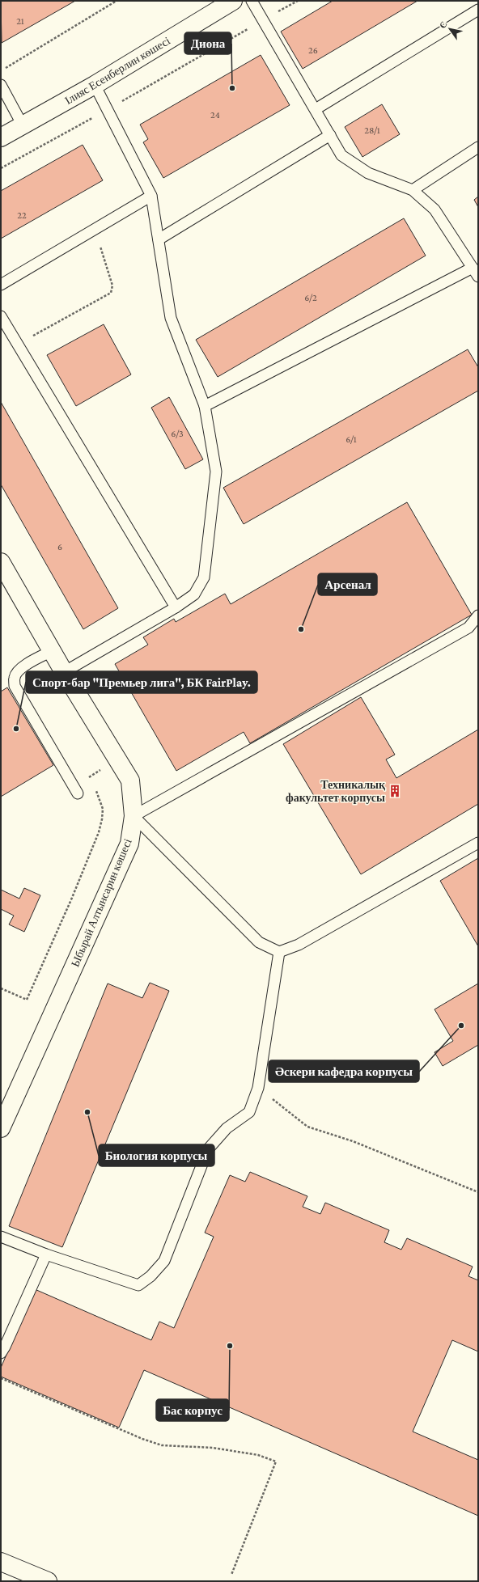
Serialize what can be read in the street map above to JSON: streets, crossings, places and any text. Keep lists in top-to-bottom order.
{
  "streets": {
    "street": ["Ілияс Есенберлин көшесі", "Ыбырай Алтынсарин көшесі"]
  },
  "places": {
    "other": [
      "Диона",
      "Арсенал",
      "Спорт-бар \"Премьер лига\", БК FairPlay.",
      "Әскери кафедра корпусы",
      "Биология корпусы",
      "Бас корпус"
    ],
    "building": ["Техникалық факультет корпусы"]
  },
  "house_numbers": [
    "21",
    "26",
    "24",
    "28/1",
    "22",
    "6/2",
    "6/3",
    "6/1",
    "6"
  ],
  "north": "top left"
}
